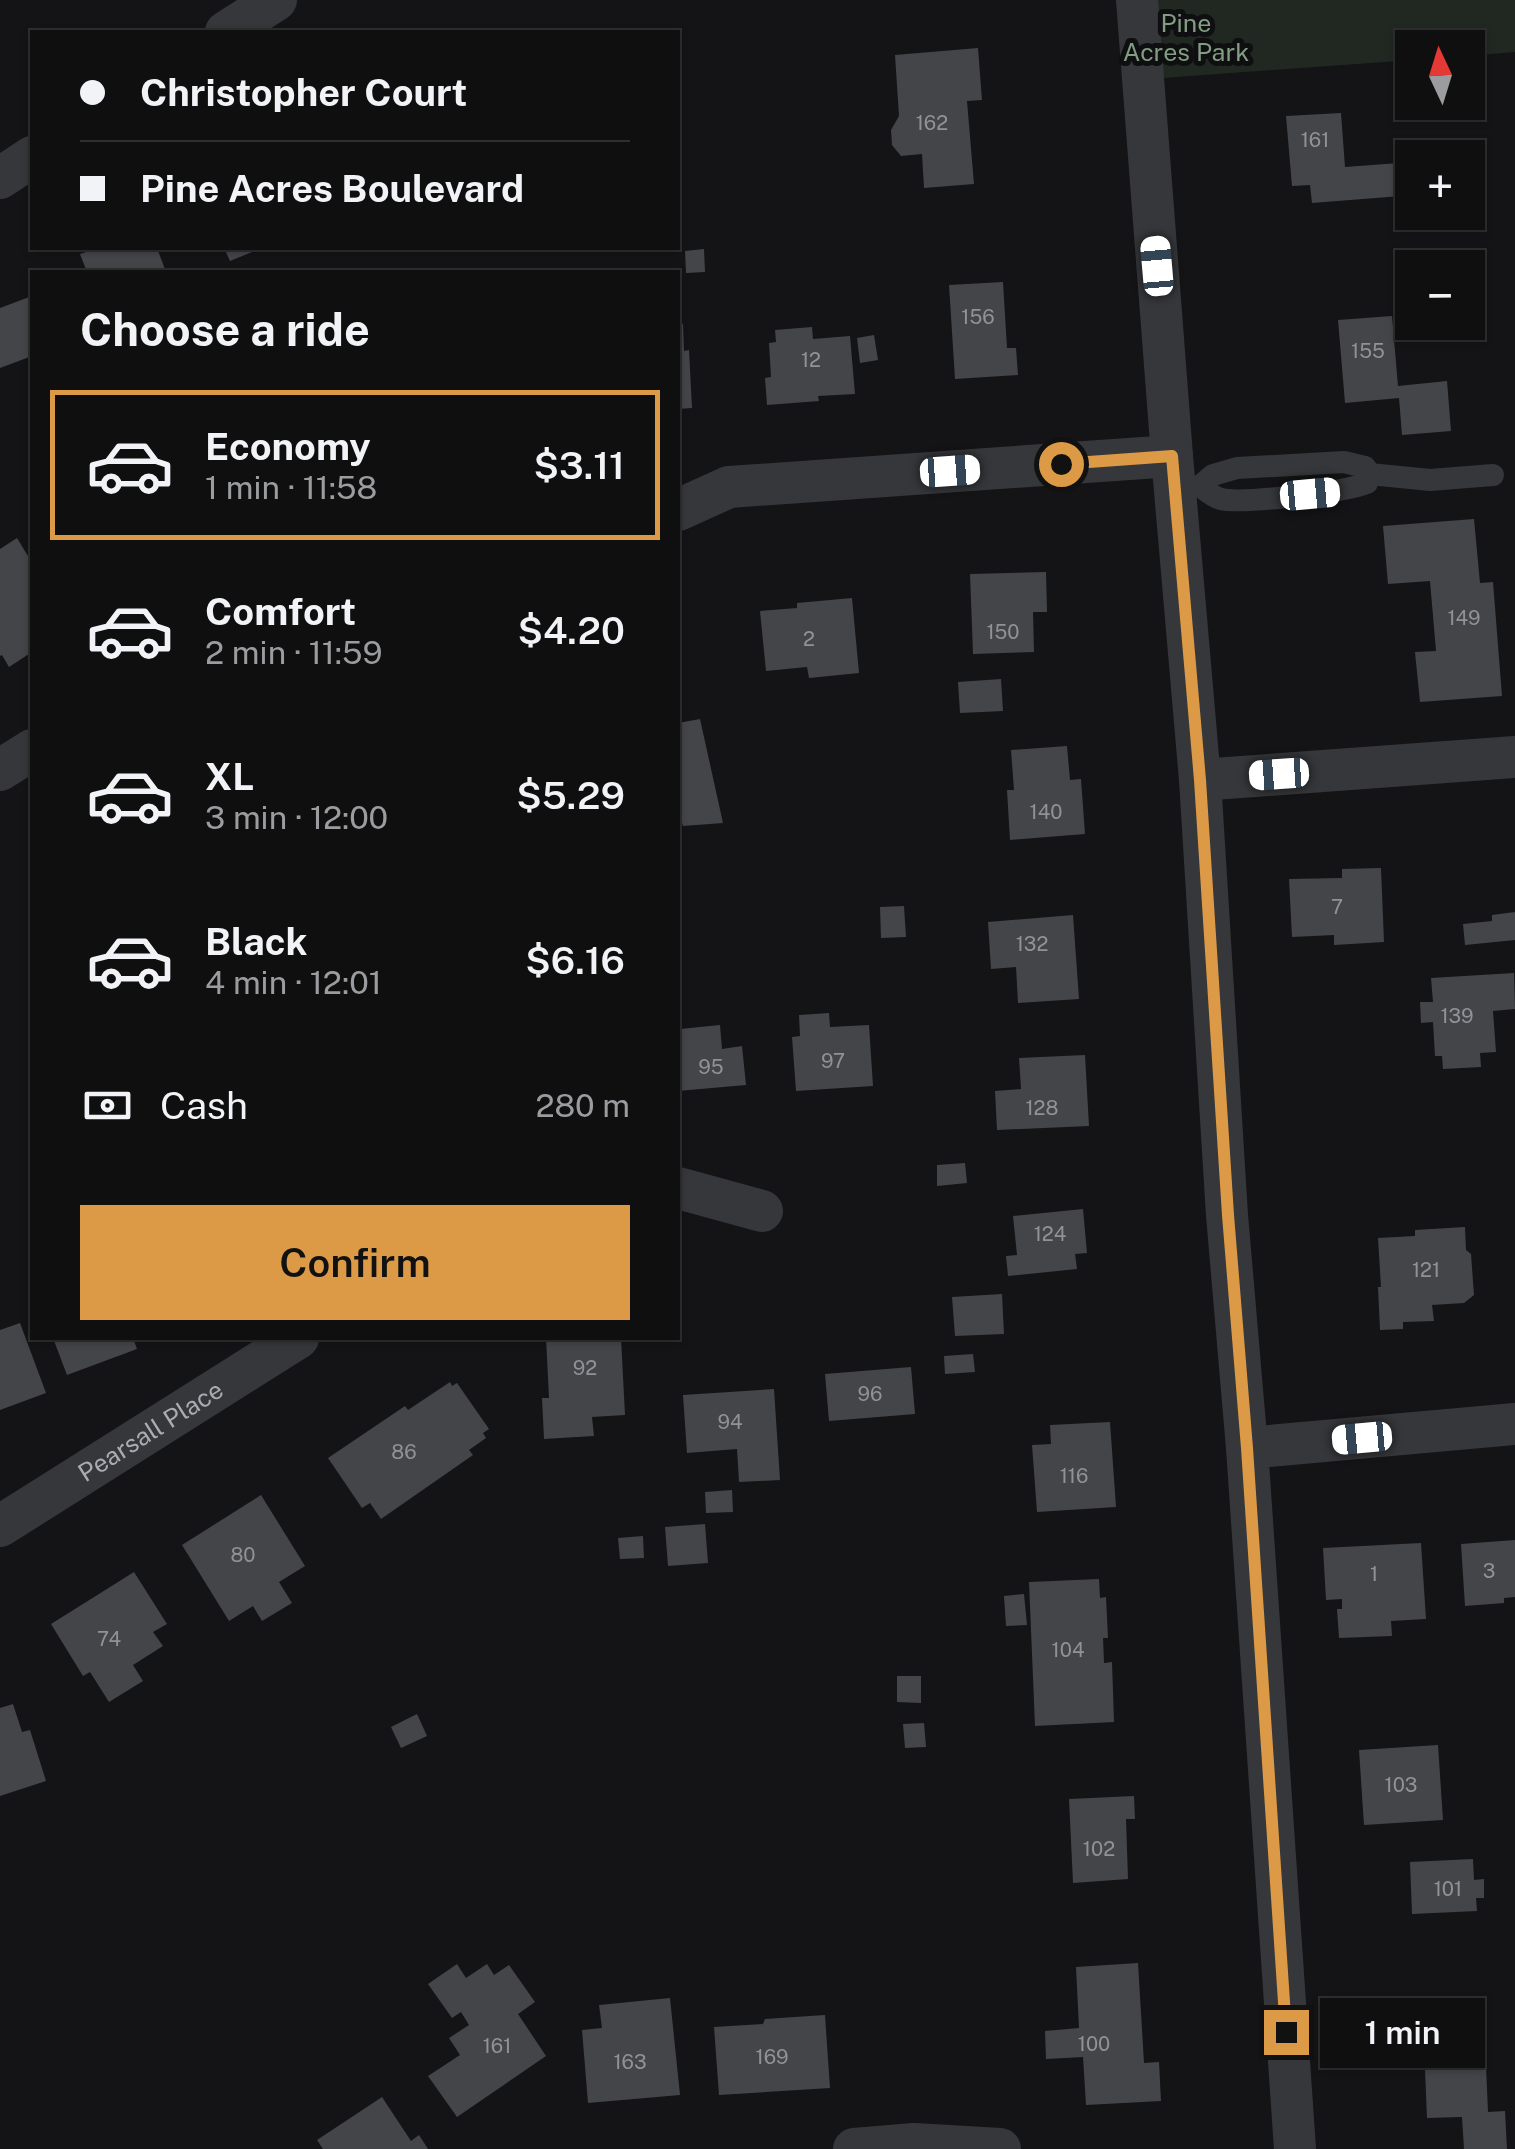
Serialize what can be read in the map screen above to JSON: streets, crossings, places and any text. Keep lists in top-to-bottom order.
{
  "streets": {
    "street": ["Pearsall Place"]
  },
  "parks": ["Pine Acres Park"],
  "house_numbers": [
    "162",
    "161",
    "156",
    "155",
    "12",
    "149",
    "150",
    "2",
    "140",
    "7",
    "132",
    "139",
    "97",
    "95",
    "128",
    "124",
    "121",
    "92",
    "96",
    "94",
    "86",
    "116",
    "80",
    "3",
    "1",
    "74",
    "104",
    "103",
    "102",
    "101",
    "100",
    "161",
    "169",
    "163"
  ],
  "north": "top",
  "page": {
    "map_buttons": ["+", "−"],
    "banner": ["Christopher Court", "Pine Acres Boulevard"],
    "heading": "Choose a ride",
    "list": [
      {
        "name": "Economy",
        "note": "1 min · 11:58",
        "value": "$3.11"
      },
      {
        "name": "Comfort",
        "note": "2 min · 11:59",
        "value": "$4.20"
      },
      {
        "name": "XL",
        "note": "3 min · 12:00",
        "value": "$5.29"
      },
      {
        "name": "Black",
        "note": "4 min · 12:01",
        "value": "$6.16"
      }
    ],
    "pay": ["Cash", "280 m"],
    "buttons": "Confirm",
    "bubble": "1 min"
  }
}
